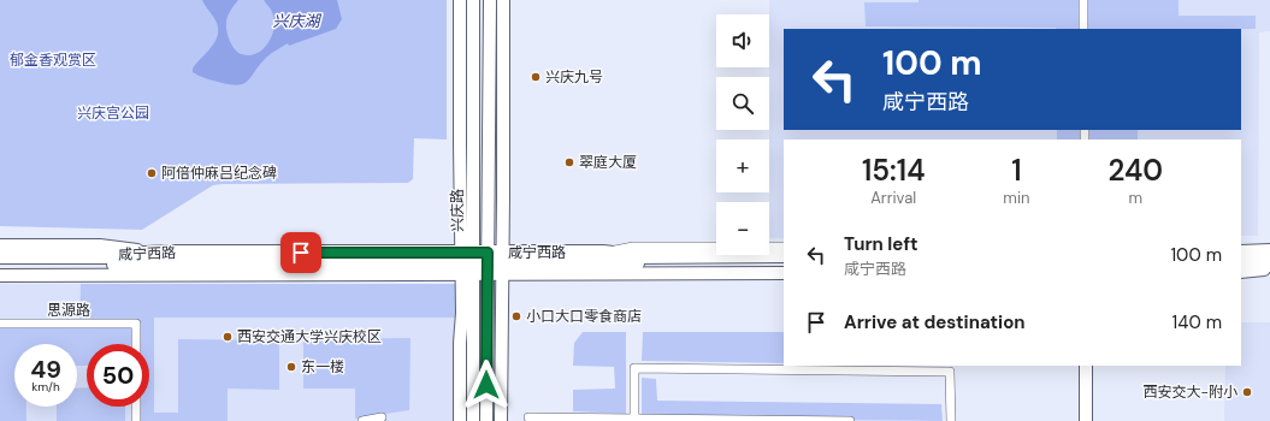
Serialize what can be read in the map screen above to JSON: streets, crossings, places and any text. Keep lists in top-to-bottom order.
{
  "streets": {
    "main road": ["咸宁西路"],
    "street": ["兴庆路", "思源路"]
  },
  "crossings": [
    ["兴庆路", "咸宁西路"]
  ],
  "water": ["兴庆湖"],
  "parks": ["郁金香观赏区", "兴庆宫公园"],
  "places": [
    "兴庆九号",
    "翠庭大厦",
    "阿倍仲麻吕纪念碑",
    "小口大口零食商店",
    "西安交通大学兴庆校区",
    "东一楼",
    "西安交大-附小"
  ],
  "page": {
    "map_buttons": ["+", "−"],
    "turn": ["100 m", "咸宁西路"],
    "eta": [
      "15:14",
      "Arrival",
      "1",
      "min",
      "240",
      "m"
    ],
    "list": [
      {
        "name": "Turn left",
        "note": "咸宁西路",
        "value": "100 m"
      },
      {
        "name": "Arrive at destination",
        "value": "140 m"
      }
    ],
    "speed": "49 km/h",
    "limit": "50"
  }
}
